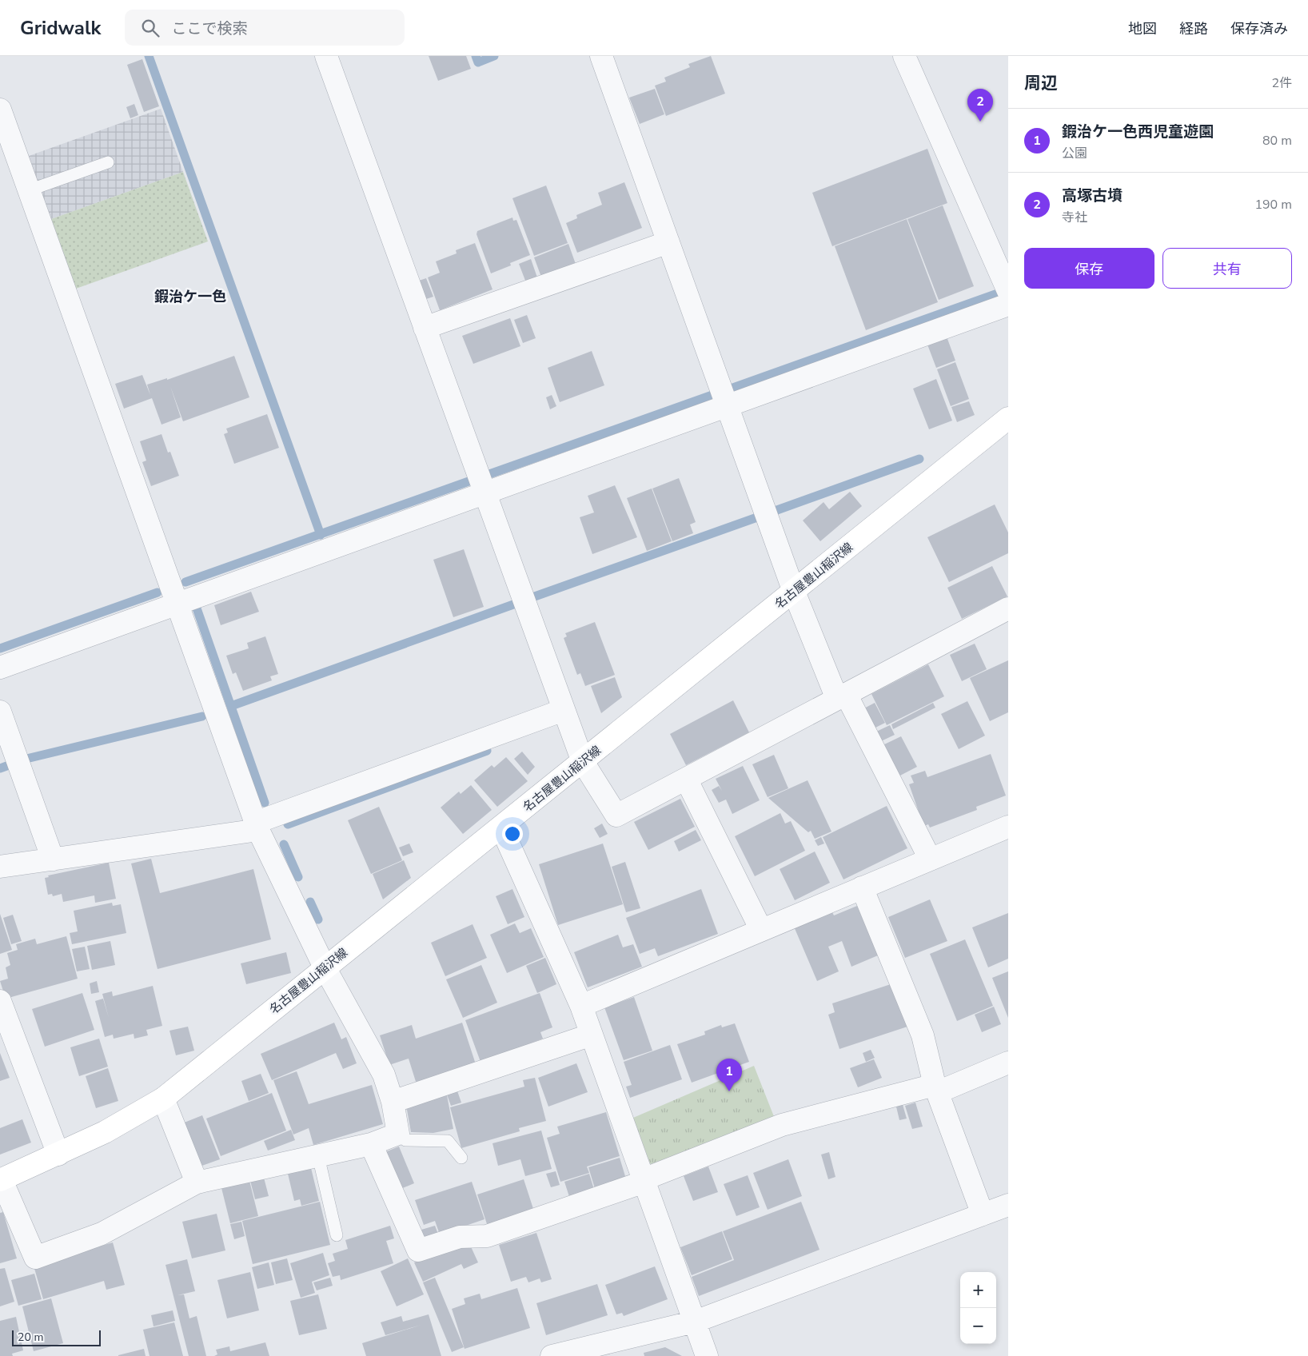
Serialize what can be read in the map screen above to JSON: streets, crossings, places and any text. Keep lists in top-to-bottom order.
{
  "streets": {
    "main road": ["名古屋豊山稲沢線"]
  },
  "districts": ["鍜治ケ一色"],
  "scale_bar": "20 m",
  "page": {
    "header": "Gridwalk",
    "search": "ここで検索",
    "nav": ["地図", "経路", "保存済み"],
    "heading": ["周辺", "2件"],
    "pins": ["2", "1"],
    "list": [
      {
        "mark": "1",
        "name": "鍜治ケ一色西児童遊園",
        "note": "公園",
        "value": "80 m"
      },
      {
        "mark": "2",
        "name": "高塚古墳",
        "note": "寺社",
        "value": "190 m"
      }
    ],
    "buttons": ["保存", "共有"],
    "map_buttons": ["+", "−"],
    "scale": "20 m"
  }
}
